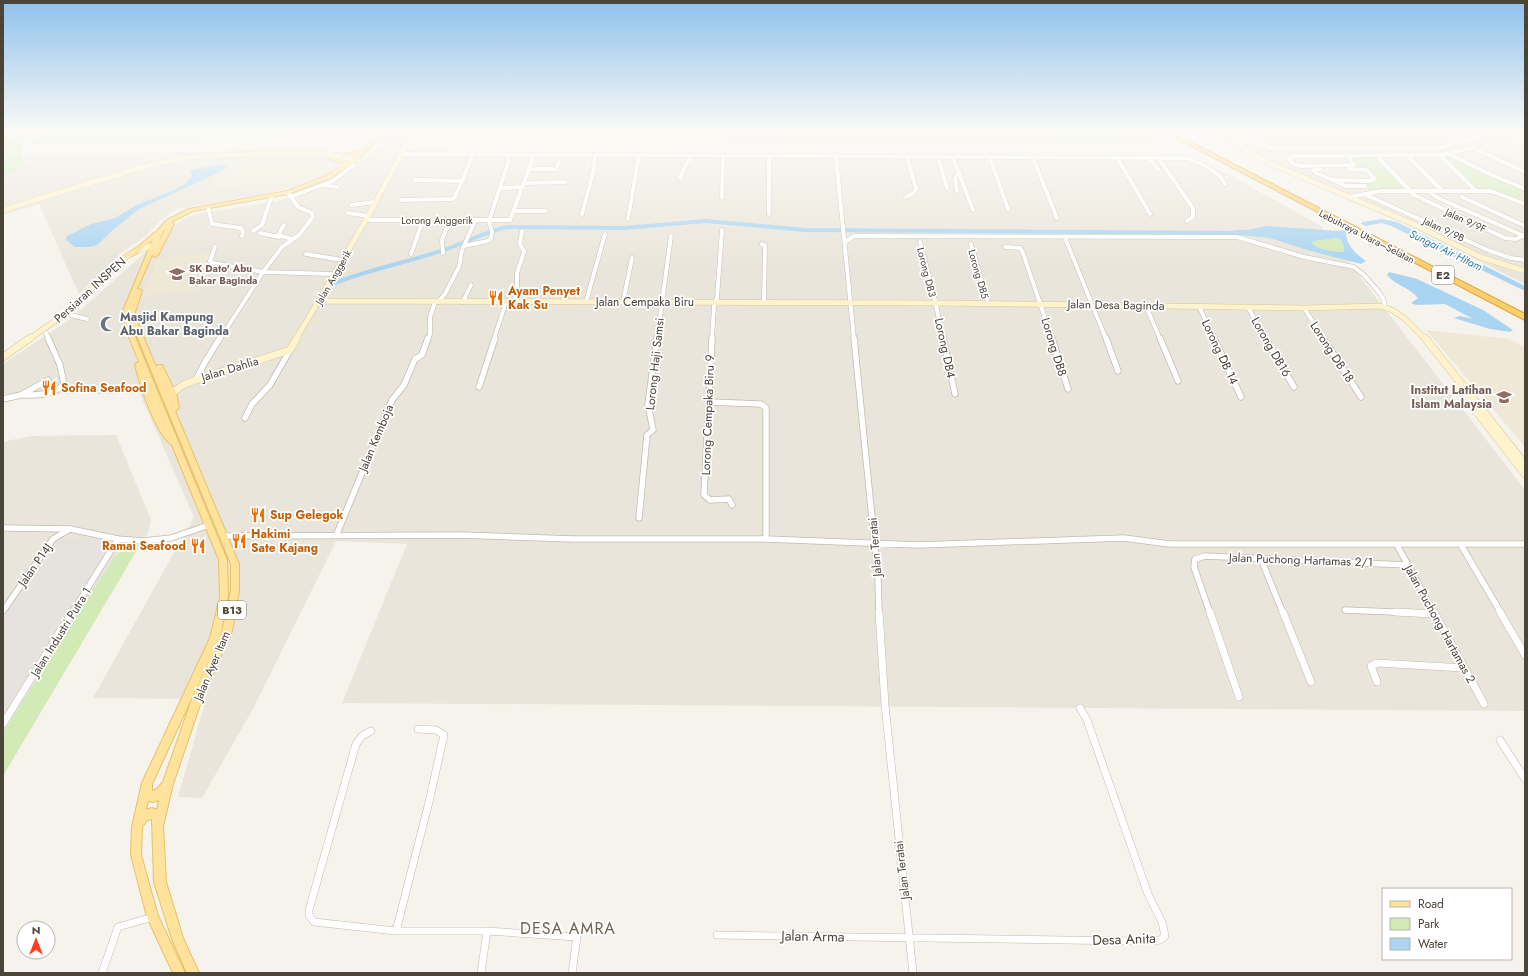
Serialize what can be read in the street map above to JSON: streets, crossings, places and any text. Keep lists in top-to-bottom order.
{
  "streets": {
    "highway": ["Lebuhraya Utara–Selatan", "E2"],
    "main road": ["B13", "Jalan Ayer Itam"],
    "street": [
      "Lorong Anggerik",
      "Jalan 9/9F",
      "Jalan 9/9B",
      "Lorong DB3",
      "Lorong DB5",
      "Jalan Anggerik",
      "Persiaran INSPEN",
      "Jalan Cempaka Biru",
      "Jalan Desa Baginda",
      "Lorong DB8",
      "Lorong DB16",
      "Lorong DB4",
      "Lorong DB 14",
      "Lorong DB 18",
      "Lorong Haji Samsi",
      "Jalan Dahlia",
      "Lorong Cempaka Biru 9",
      "Jalan Kemboja",
      "Jalan Teratai",
      "Jalan Puchong Hartamas 2/1",
      "Jalan P14J",
      "Jalan Puchong Hartamas 2",
      "Jalan Industri Putra 1",
      "Jalan Arma",
      "Desa Anita"
    ]
  },
  "crossings": [
    ["Lorong Anggerik", "Jalan Anggerik"],
    ["Lorong DB3", "Jalan Desa Baginda"],
    ["Lorong DB3", "Lorong DB4"],
    ["Lorong DB5", "Jalan Desa Baginda"],
    ["Jalan Anggerik", "Jalan Cempaka Biru"],
    ["Jalan Anggerik", "Jalan Dahlia"],
    ["Persiaran INSPEN", "Jalan Ayer Itam"],
    ["Jalan Cempaka Biru", "Jalan Desa Baginda"],
    ["Jalan Cempaka Biru", "Lorong Haji Samsi"],
    ["Jalan Cempaka Biru", "Lorong Cempaka Biru 9"],
    ["Jalan Cempaka Biru", "Jalan Kemboja"],
    ["Jalan Cempaka Biru", "Jalan Teratai"],
    ["Jalan Desa Baginda", "Lorong DB8"],
    ["Jalan Desa Baginda", "Lorong DB16"],
    ["Jalan Desa Baginda", "Lorong DB4"],
    ["Jalan Desa Baginda", "Lorong DB 14"],
    ["Jalan Desa Baginda", "Lorong DB 18"],
    ["Jalan Desa Baginda", "Jalan Teratai"],
    ["Jalan Teratai", "Jalan Arma"],
    ["Jalan Teratai", "Desa Anita"],
    ["Jalan Puchong Hartamas 2/1", "Jalan Puchong Hartamas 2"],
    ["B13", "Jalan Ayer Itam"],
    ["Jalan Arma", "Desa Anita"]
  ],
  "districts": ["DESA AMRA"],
  "water": ["Sungai Air Hitam"],
  "places": {
    "school or university": ["SK Dato' Abu Bakar Baginda", "Institut Latihan Islam Malaysia"],
    "restaurant": [
      "Ayam Penyet Kak Su",
      "Sofina Seafood",
      "Sup Gelegok",
      "Hakimi Sate Kajang",
      "Ramai Seafood"
    ],
    "mosque": ["Masjid Kampung Abu Bakar Baginda"]
  },
  "legend": ["Road", "Park", "Water"],
  "north": "top"
}
